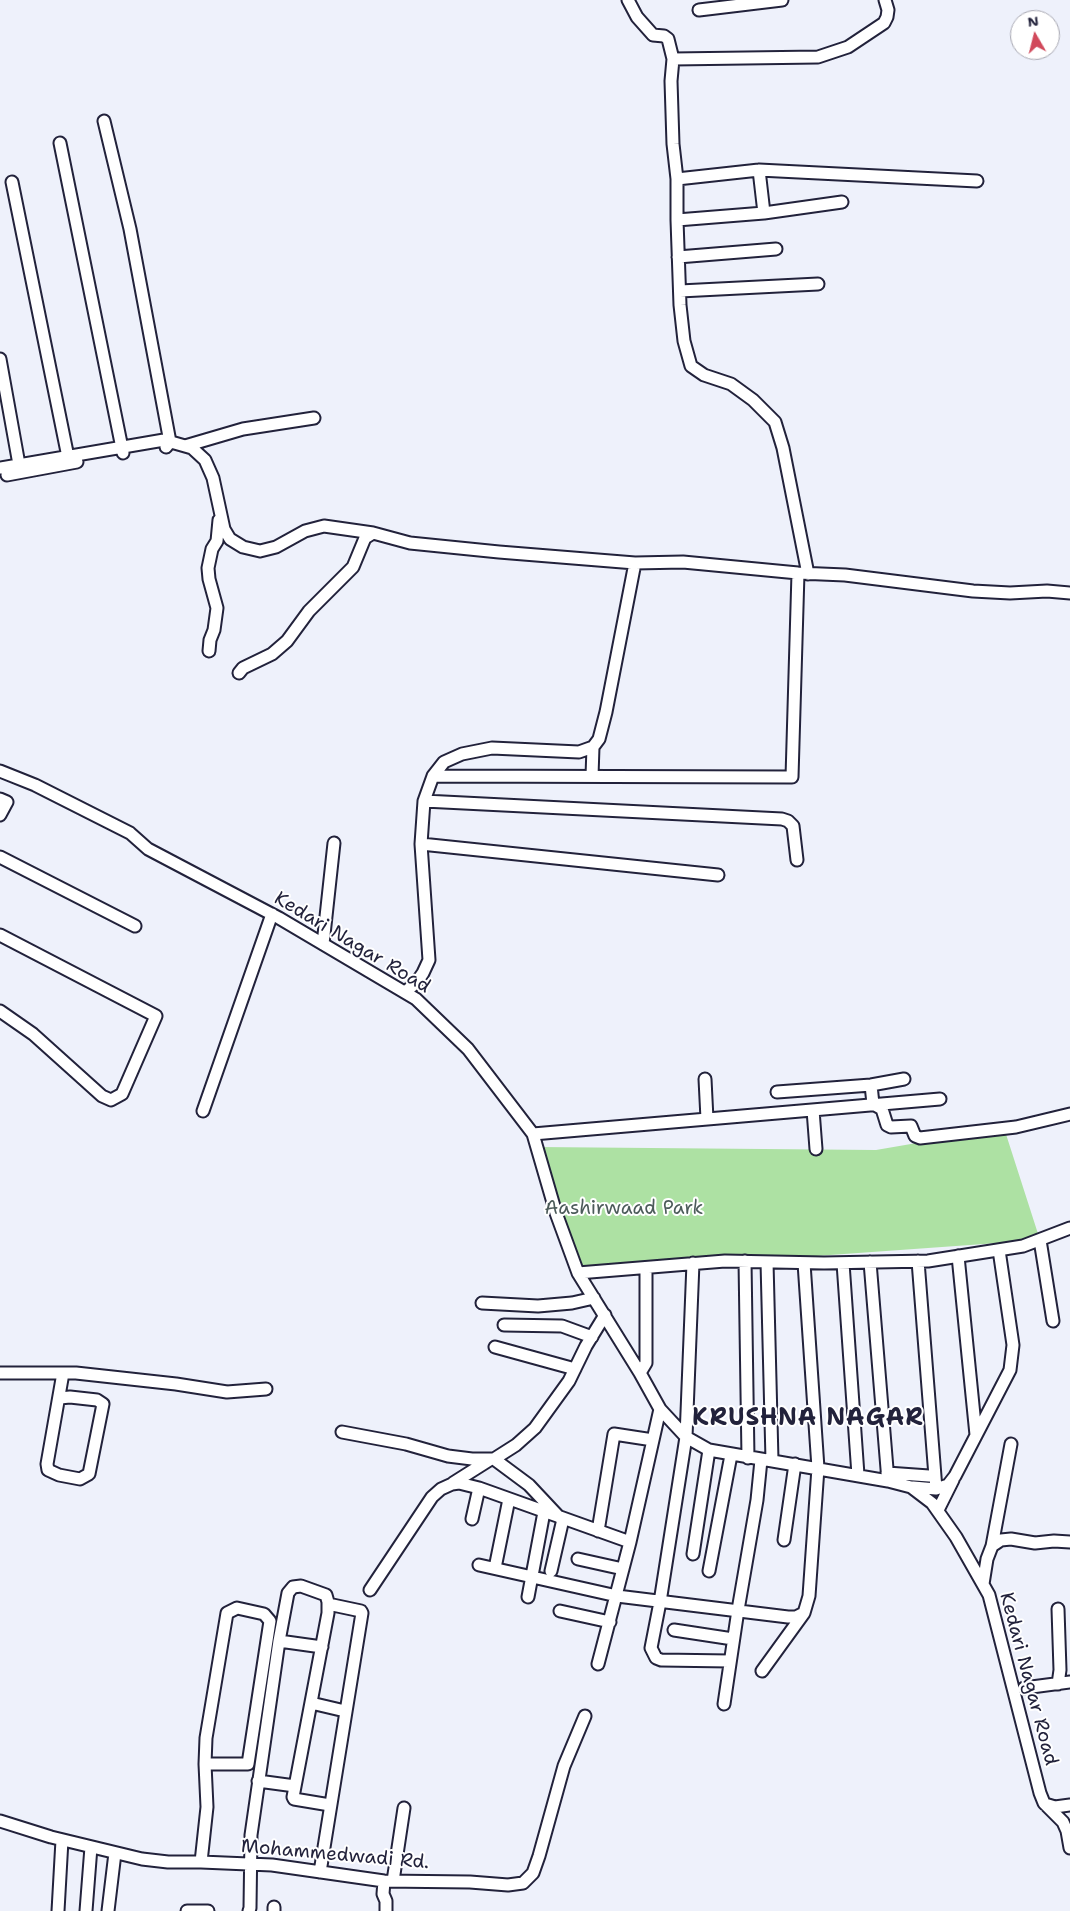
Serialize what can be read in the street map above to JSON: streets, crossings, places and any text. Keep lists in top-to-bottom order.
{
  "streets": {
    "street": ["Kedari Nagar Road", "Mohammedwadi Rd."]
  },
  "districts": ["KRUSHNA NAGAR"],
  "parks": ["Aashirwaad Park"],
  "north": "top"
}
